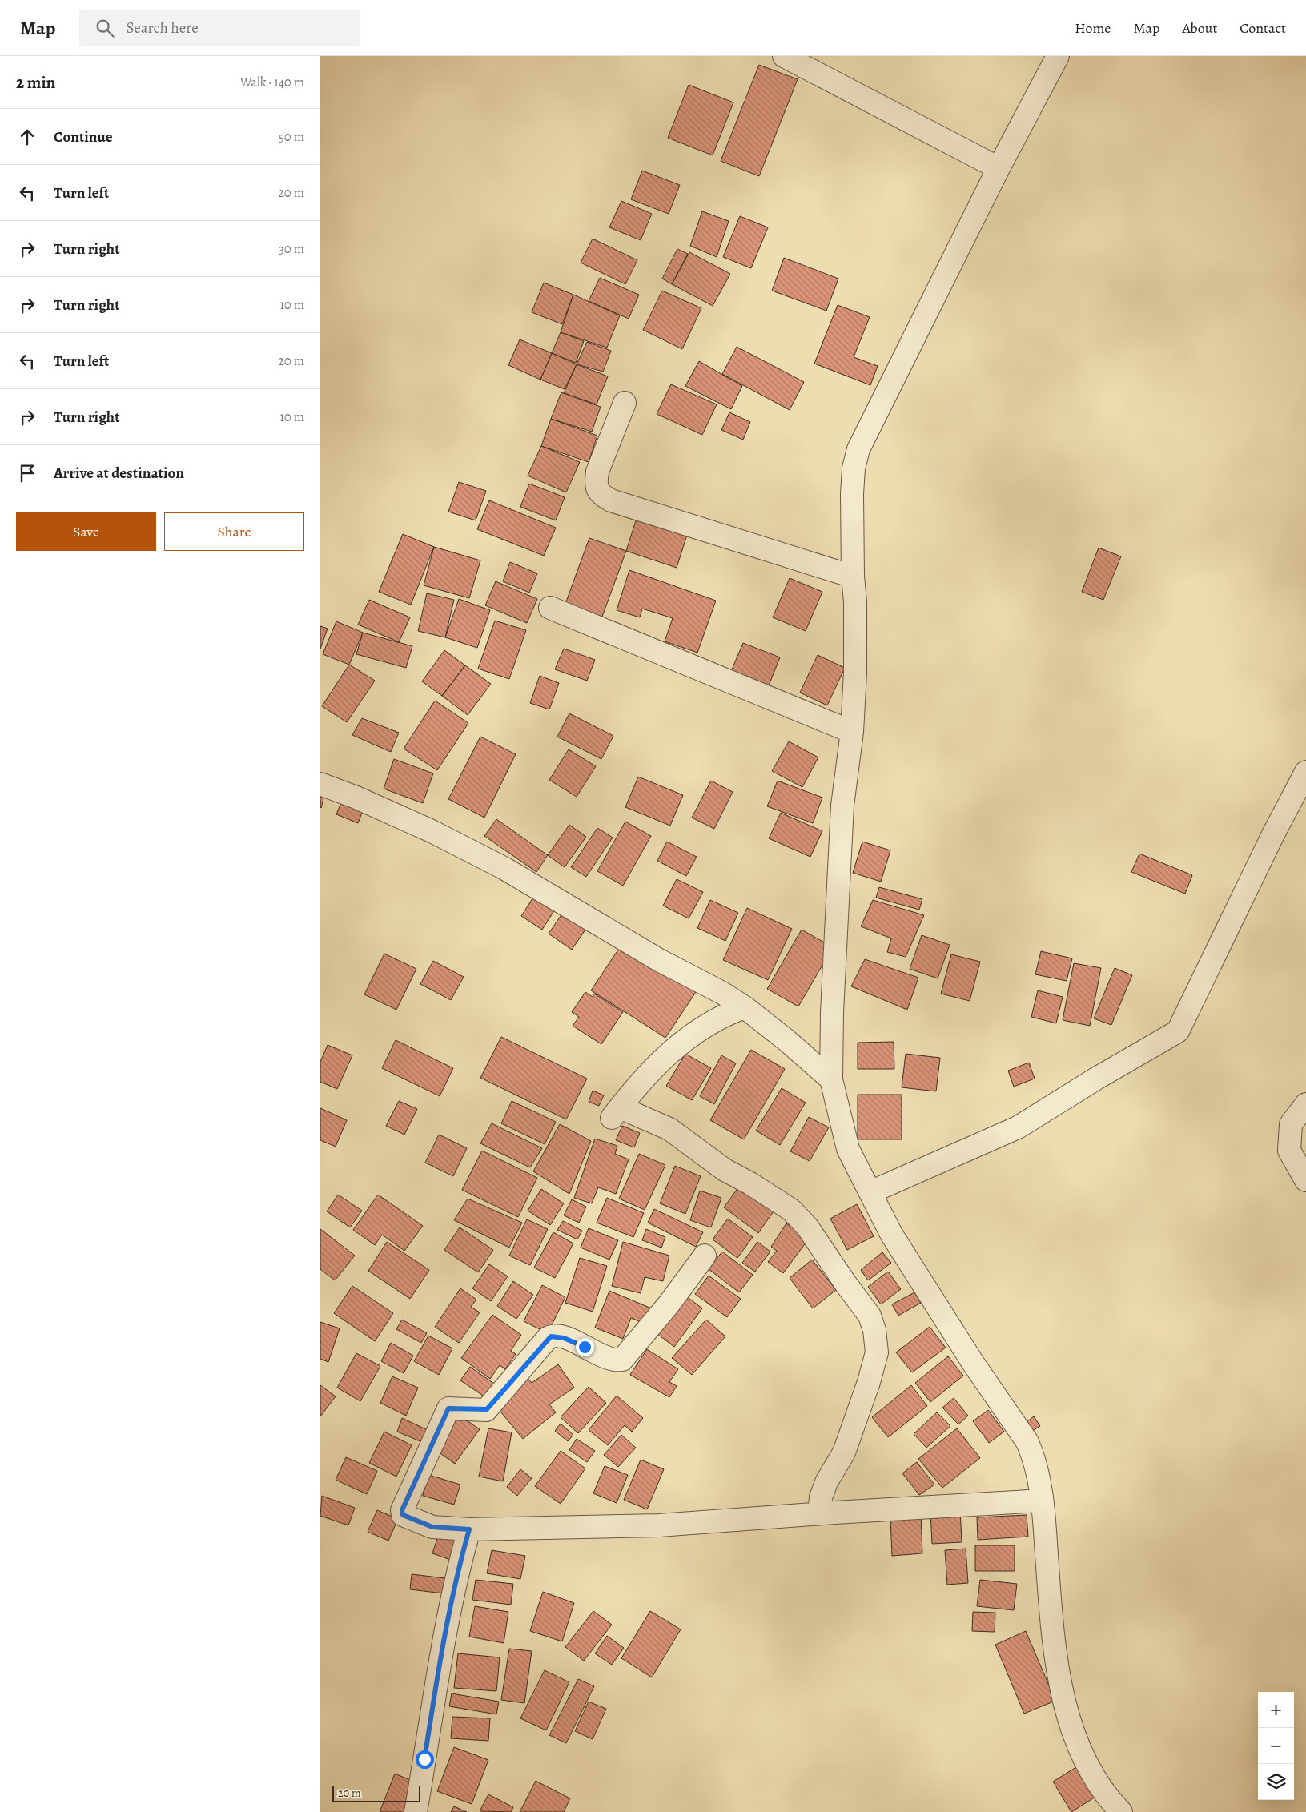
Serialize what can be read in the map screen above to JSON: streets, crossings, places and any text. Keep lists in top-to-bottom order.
{
  "scale_bar": "20 m",
  "page": {
    "header": "Map",
    "search": "Search here",
    "nav": [
      "Home",
      "Map",
      "About",
      "Contact"
    ],
    "heading": ["2 min", "Walk · 140 m"],
    "list": [
      ["Continue", "50 m"],
      ["Turn left", "20 m"],
      ["Turn right", "30 m"],
      ["Turn right", "10 m"],
      ["Turn left", "20 m"],
      ["Turn right", "10 m"],
      "Arrive at destination"
    ],
    "buttons": ["Save", "Share"],
    "map_buttons": ["+", "−"],
    "scale": "20 m"
  }
}
